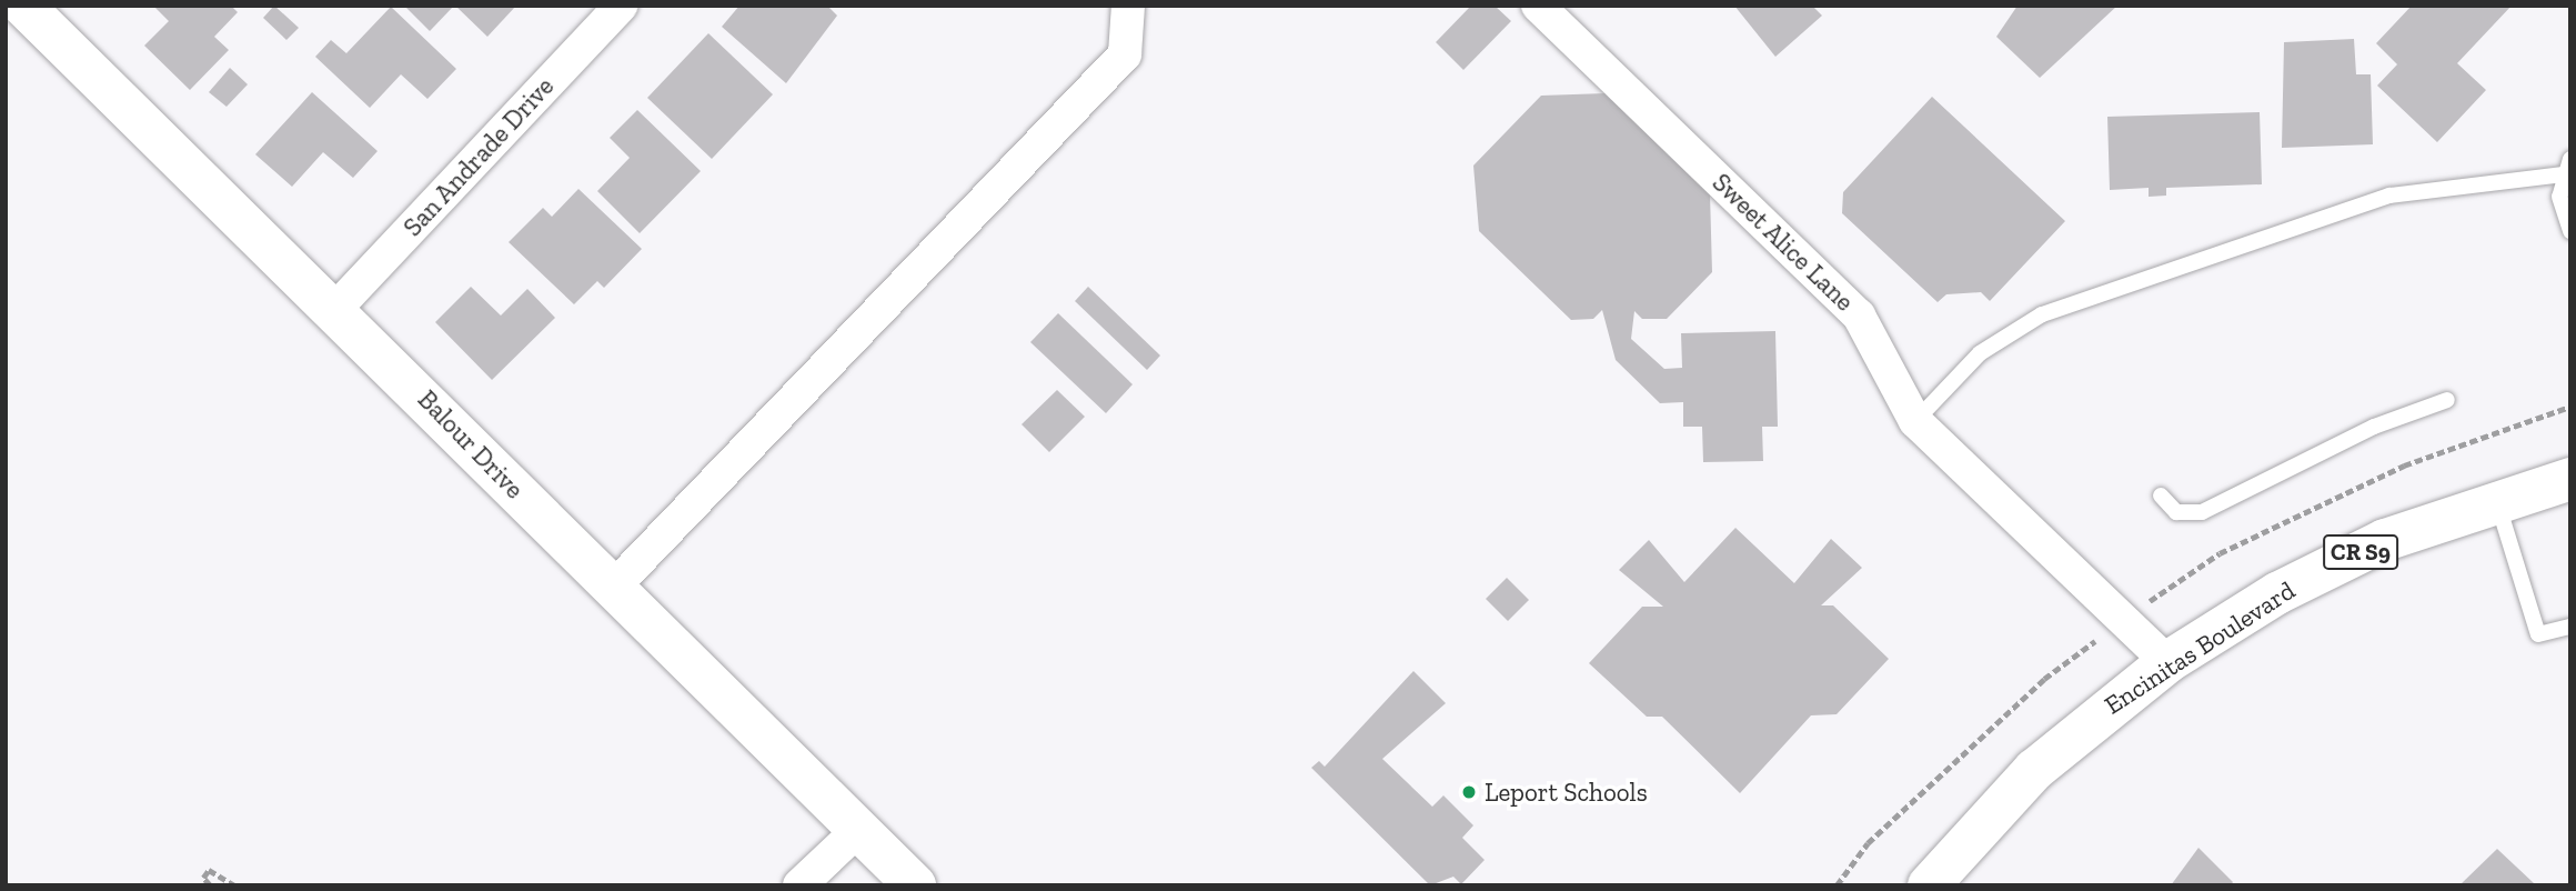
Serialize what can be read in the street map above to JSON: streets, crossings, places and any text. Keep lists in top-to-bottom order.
{
  "streets": {
    "street": [
      "San Andrade Drive",
      "Sweet Alice Lane",
      "Balour Drive",
      "CR S9",
      "Encinitas Boulevard"
    ]
  },
  "crossings": [
    ["San Andrade Drive", "Balour Drive"],
    ["Sweet Alice Lane", "Encinitas Boulevard"]
  ],
  "places": ["Leport Schools"]
}
